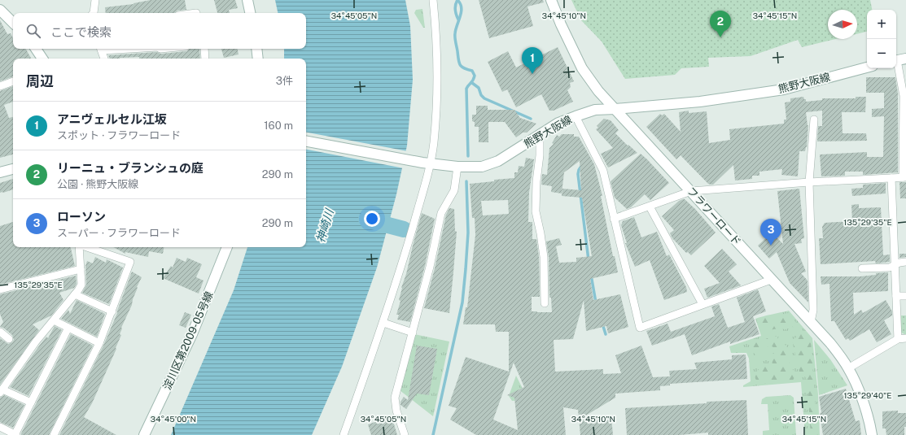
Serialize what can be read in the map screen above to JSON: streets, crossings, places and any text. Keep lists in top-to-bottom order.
{
  "streets": {
    "street": ["熊野大阪線", "フラワーロード", "淀川区第2009-05号線"]
  },
  "crossings": [
    ["熊野大阪線", "フラワーロード"]
  ],
  "water": ["神崎川"],
  "north": "right",
  "page": {
    "map_buttons": ["+", "−"],
    "pins": ["2", "1", "3"],
    "search": "ここで検索",
    "heading": ["周辺", "3件"],
    "list": [
      {
        "mark": "1",
        "name": "アニヴェルセル江坂",
        "note": "スポット · フラワーロード",
        "value": "160 m"
      },
      {
        "mark": "2",
        "name": "リーニュ・ブランシュの庭",
        "note": "公園 · 熊野大阪線",
        "value": "290 m"
      },
      {
        "mark": "3",
        "name": "ローソン",
        "note": "スーパー · フラワーロード",
        "value": "290 m"
      }
    ]
  },
  "coordinates": [
    "34°45'05\"N",
    "34°45'10\"N",
    "34°45'15\"N",
    "135°29'35\"E",
    "135°29'40\"E",
    "34°45'00\"N"
  ]
}
